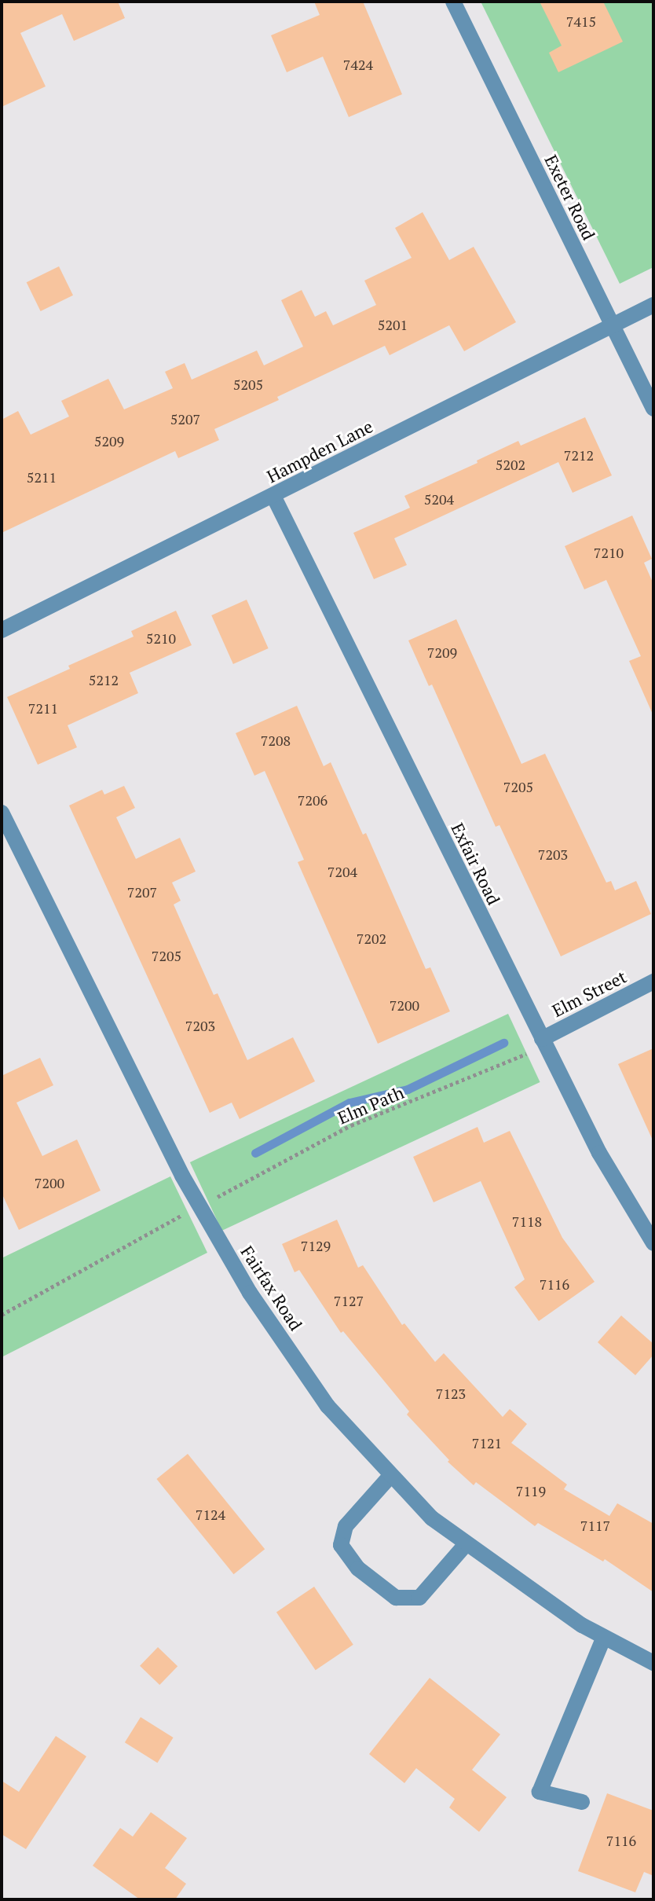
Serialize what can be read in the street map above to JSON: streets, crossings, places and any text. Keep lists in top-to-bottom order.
{
  "streets": {
    "street": [
      "Exeter Road",
      "Hampden Lane",
      "Exfair Road",
      "Elm Street",
      "Fairfax Road"
    ],
    "path": ["Elm Path"]
  },
  "crossings": [
    ["Exeter Road", "Hampden Lane"],
    ["Hampden Lane", "Exfair Road"],
    ["Exfair Road", "Elm Street"],
    ["Exfair Road", "Elm Path"],
    ["Elm Street", "Elm Path"]
  ],
  "house_numbers": [
    "7415",
    "7424",
    "5201",
    "5205",
    "5207",
    "5209",
    "7212",
    "5202",
    "5211",
    "5204",
    "7210",
    "5210",
    "7209",
    "5212",
    "7211",
    "7208",
    "7205",
    "7206",
    "7203",
    "7204",
    "7207",
    "7202",
    "7205",
    "7200",
    "7203",
    "7200",
    "7118",
    "7129",
    "7116",
    "7127",
    "7123",
    "7121",
    "7119",
    "7124",
    "7117",
    "7116"
  ]
}
